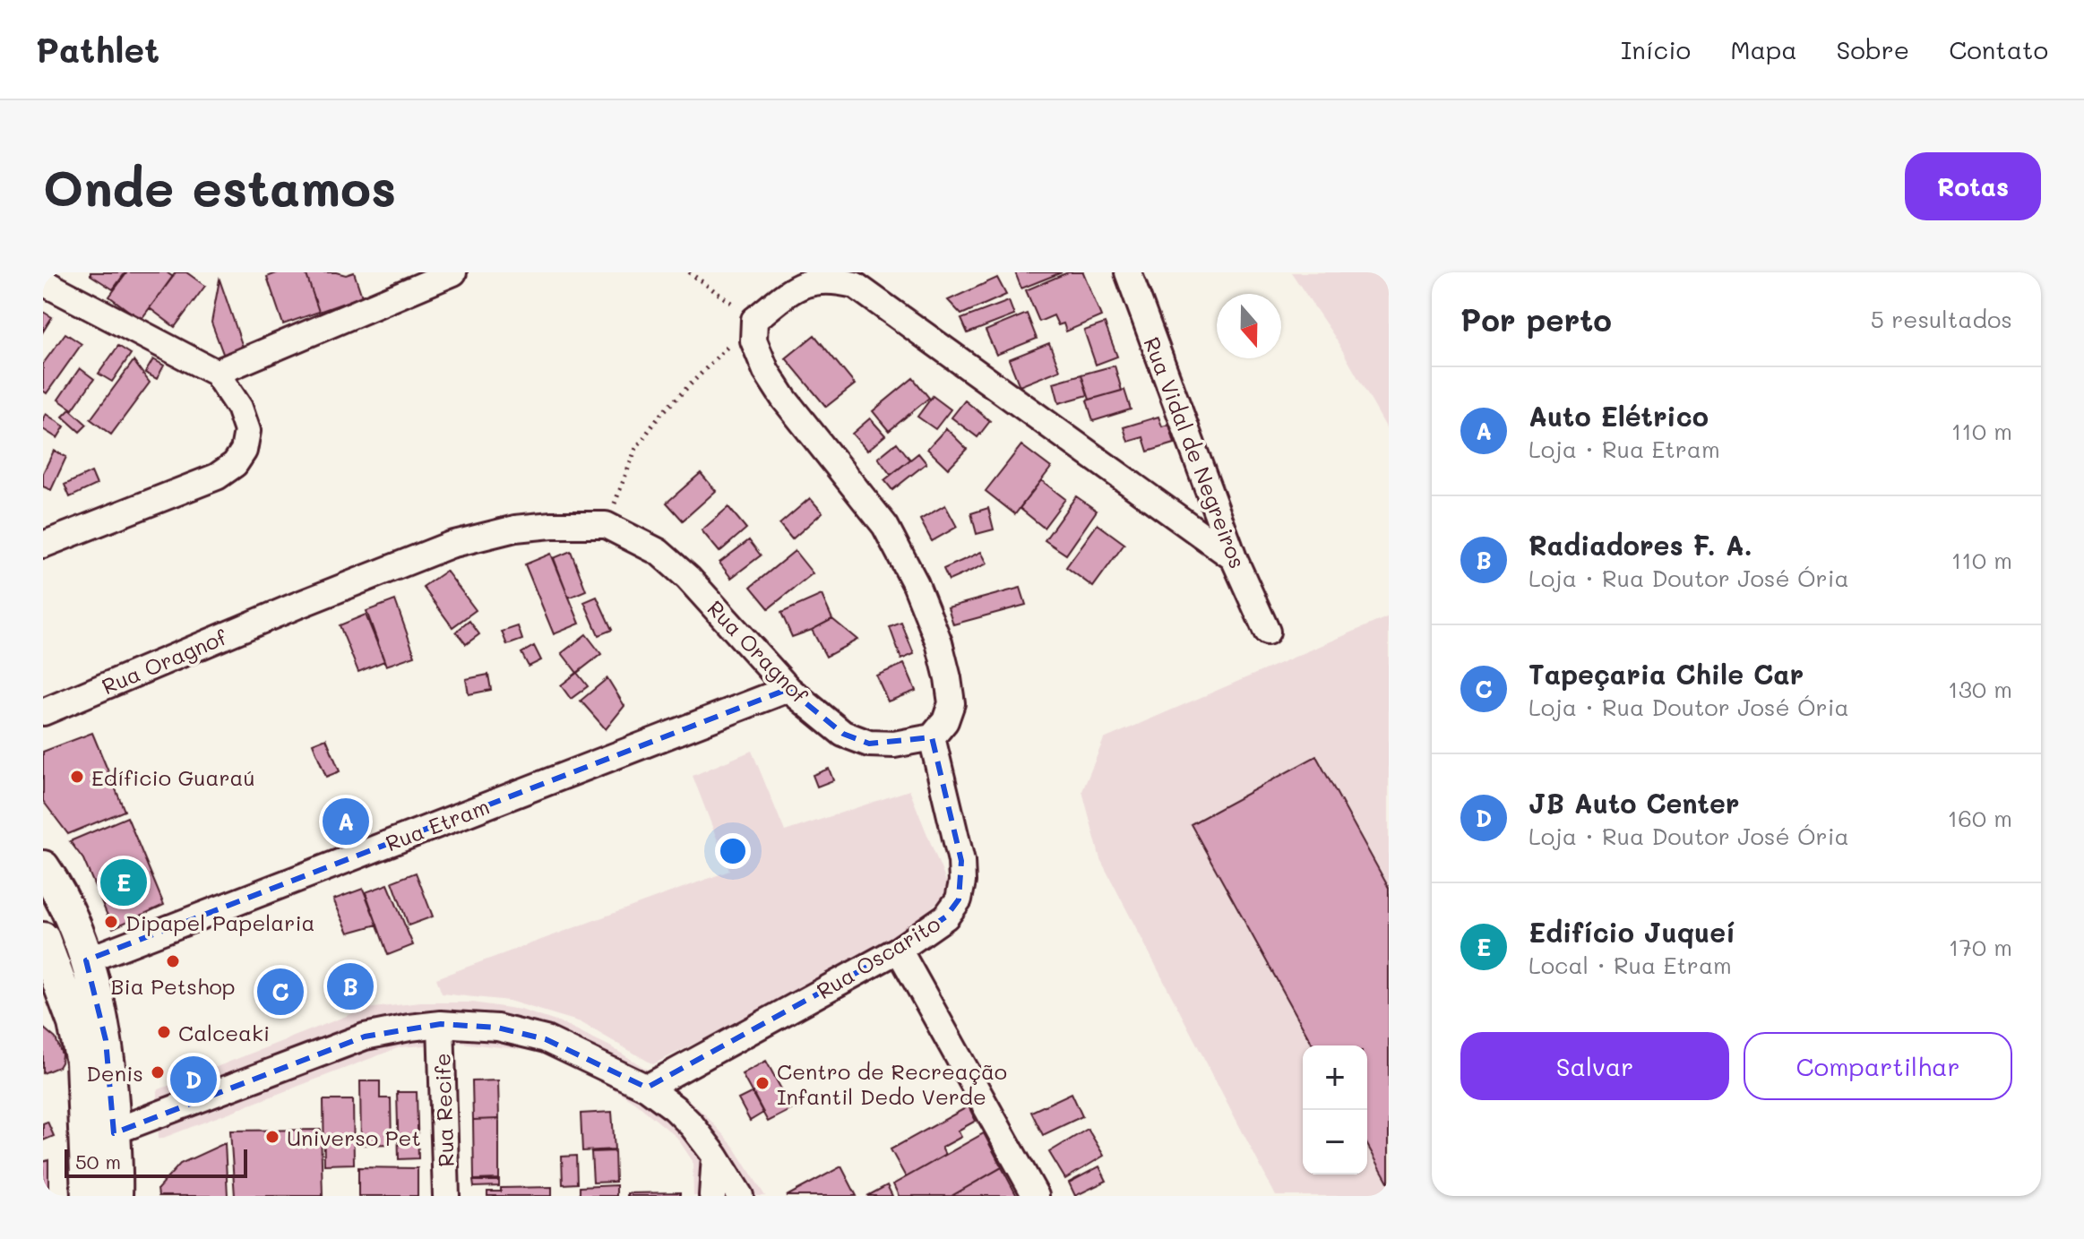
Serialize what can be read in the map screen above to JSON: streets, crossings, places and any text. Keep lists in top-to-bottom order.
{
  "streets": {
    "street": [
      "Rua Vidal de Negreiros",
      "Rua Oragnof",
      "Rua Etram",
      "Rua Oscarito",
      "Rua Recife"
    ]
  },
  "crossings": [
    ["Rua Oragnof", "Rua Etram"],
    ["Rua Oragnof", "Rua Oscarito"]
  ],
  "places": [
    "Edíficio Guaraú",
    "Dipapel Papelaria",
    "Bia Petshop",
    "Calceaki",
    "Denis",
    "Centro de Recreação Infantil Dedo Verde",
    "Universo Pet"
  ],
  "scale_bar": "50 m",
  "north": "bottom",
  "page": {
    "header": "Pathlet",
    "nav": [
      "Início",
      "Mapa",
      "Sobre",
      "Contato"
    ],
    "buttons": [
      "Rotas",
      ["Salvar", "Compartilhar"]
    ],
    "title": "Onde estamos",
    "heading": ["Por perto", "5 resultados"],
    "list": [
      {
        "mark": "A",
        "name": "Auto Elétrico",
        "note": "Loja · Rua Etram",
        "value": "110 m"
      },
      {
        "mark": "B",
        "name": "Radiadores F. A.",
        "note": "Loja · Rua Doutor José Ória",
        "value": "110 m"
      },
      {
        "mark": "C",
        "name": "Tapeçaria Chile Car",
        "note": "Loja · Rua Doutor José Ória",
        "value": "130 m"
      },
      {
        "mark": "D",
        "name": "JB Auto Center",
        "note": "Loja · Rua Doutor José Ória",
        "value": "160 m"
      },
      {
        "mark": "E",
        "name": "Edifício Juqueí",
        "note": "Local · Rua Etram",
        "value": "170 m"
      }
    ],
    "pins": [
      "A",
      "E",
      "B",
      "C",
      "D"
    ],
    "map_buttons": ["+", "−"],
    "scale": "50 m"
  }
}
